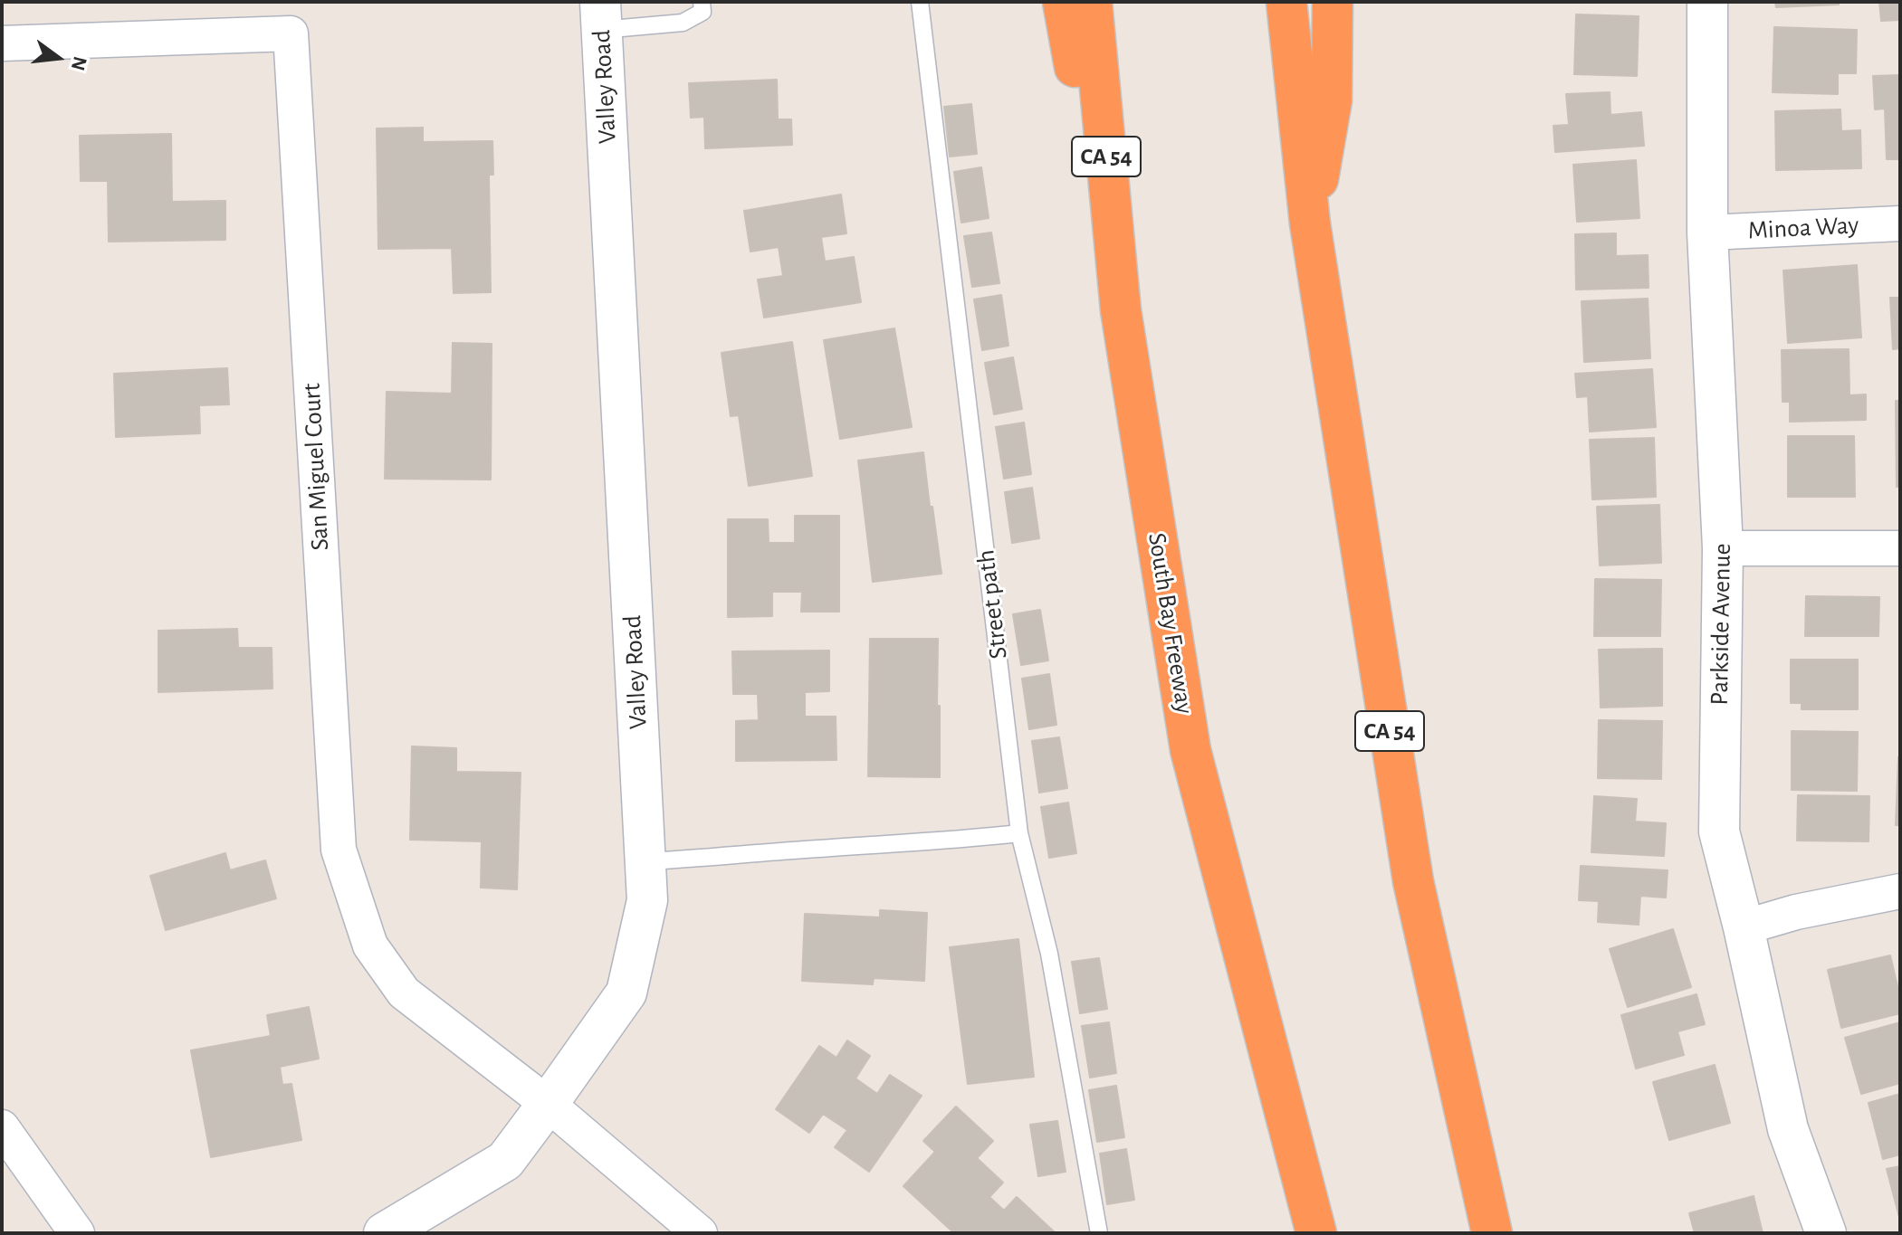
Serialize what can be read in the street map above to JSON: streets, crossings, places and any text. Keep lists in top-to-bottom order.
{
  "streets": {
    "highway": ["CA 54", "South Bay Freeway"],
    "street": [
      "Valley Road",
      "Minoa Way",
      "San Miguel Court",
      "Parkside Avenue"
    ],
    "lane": ["Street path"]
  },
  "crossings": [
    ["Valley Road", "San Miguel Court"],
    ["Minoa Way", "Parkside Avenue"]
  ],
  "north": "right"
}
